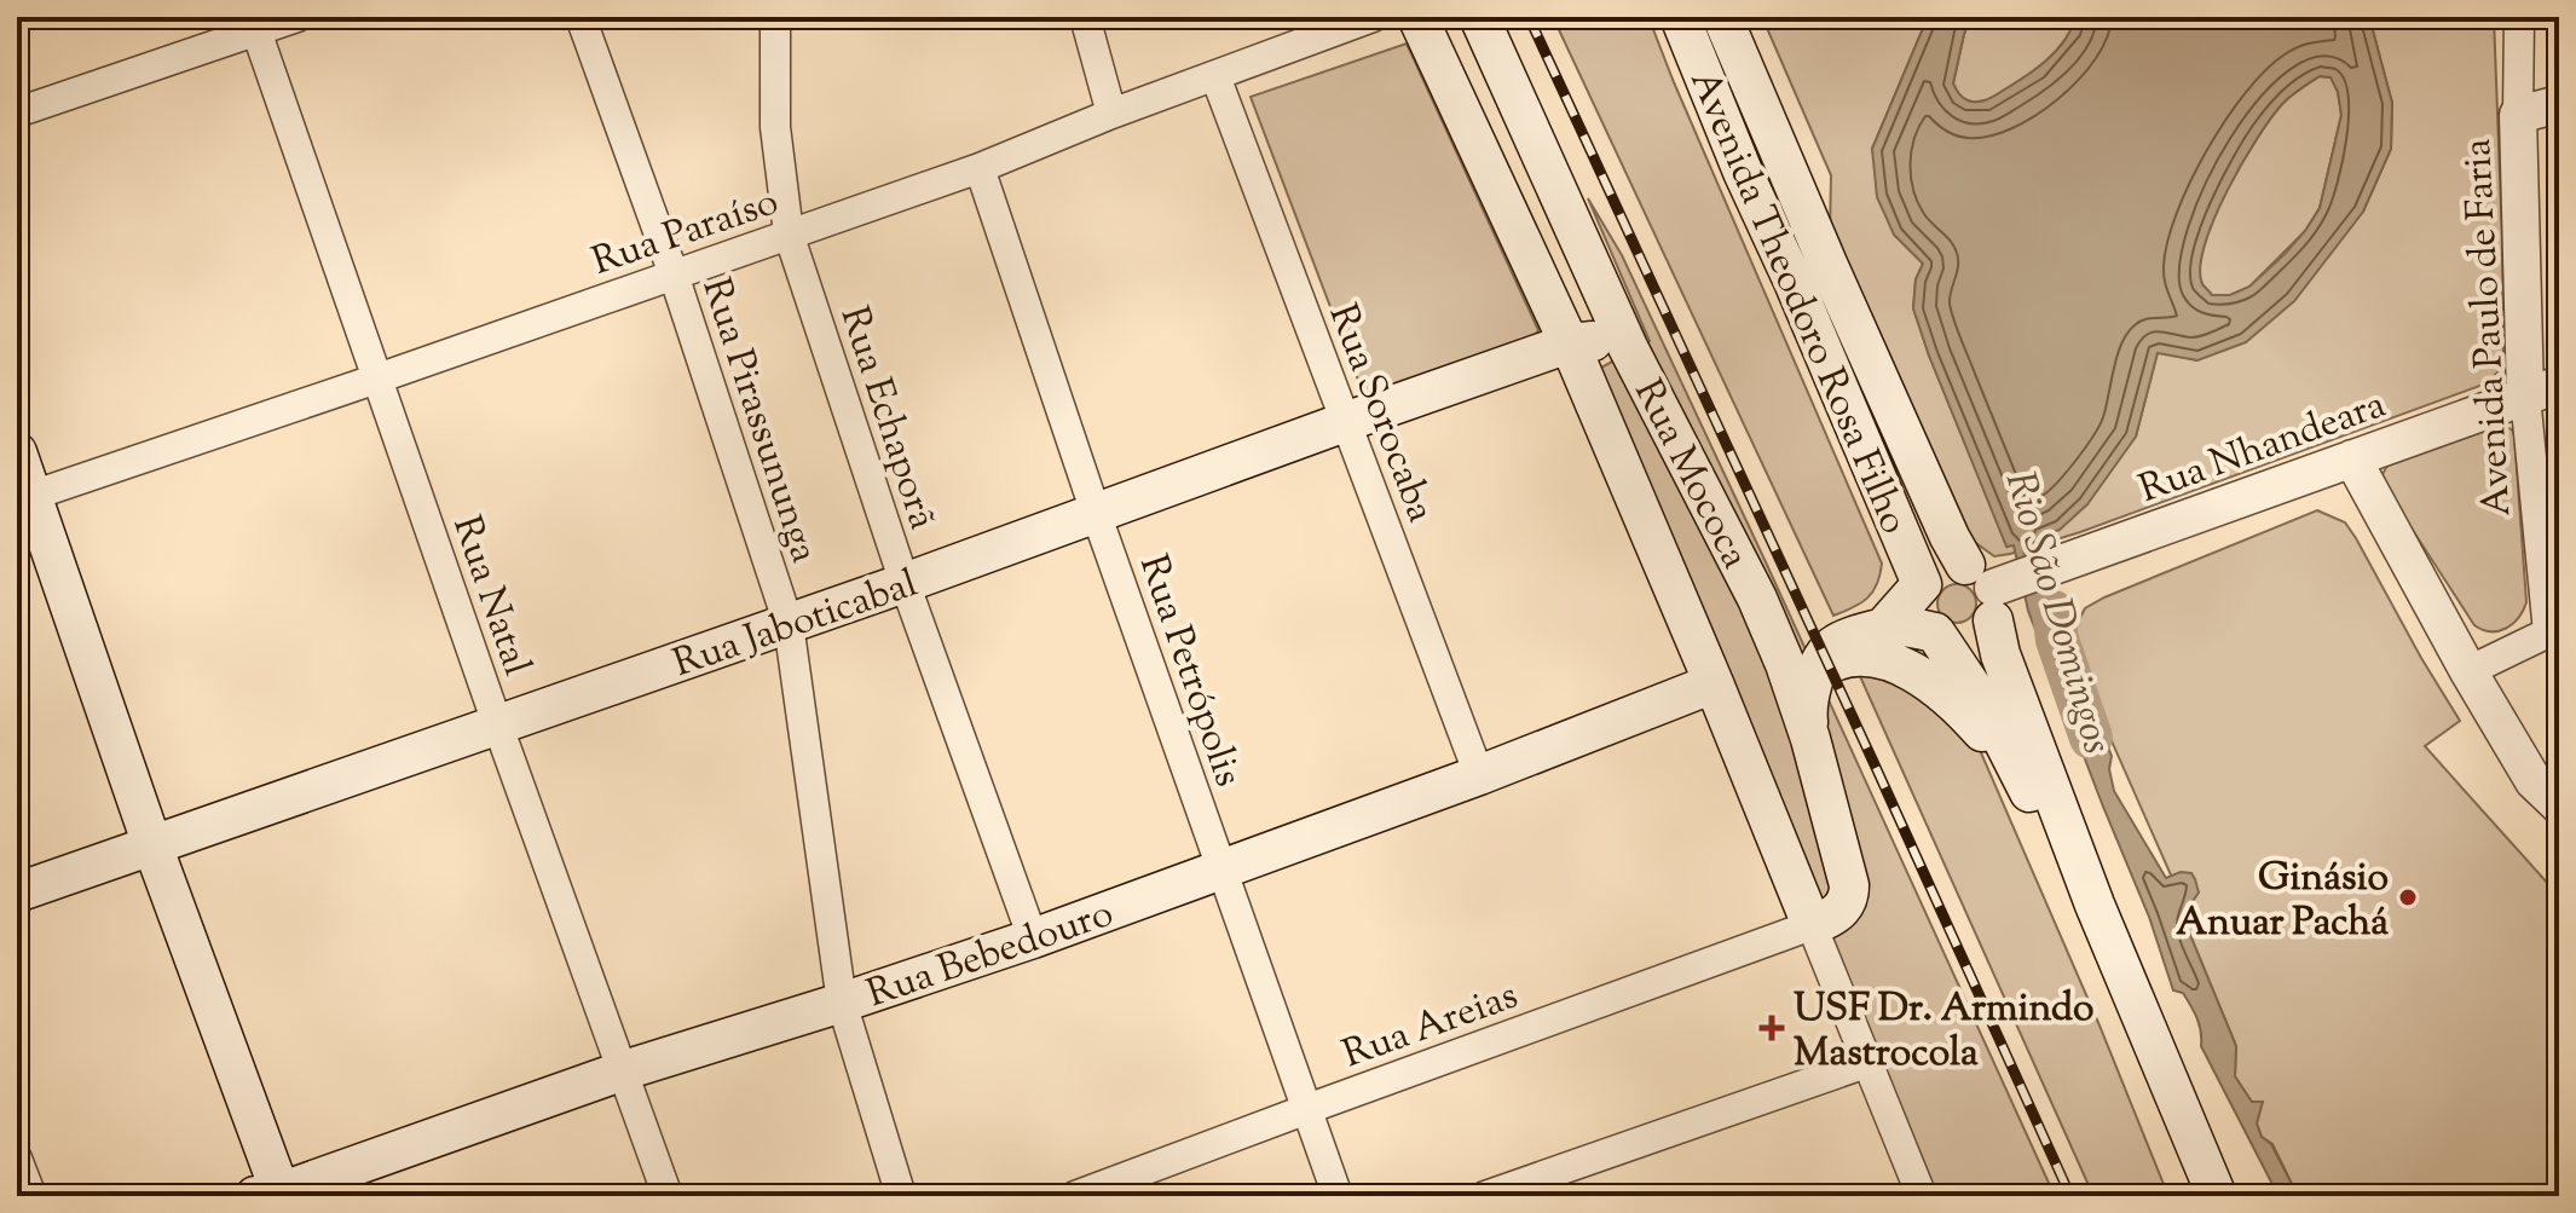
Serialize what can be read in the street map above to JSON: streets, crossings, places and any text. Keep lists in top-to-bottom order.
{
  "streets": {
    "main road": [
      "Avenida Theodoro Rosa Filho",
      "Rua Mococa",
      "Rua Jaboticabal",
      "Rua Bebedouro"
    ],
    "street": [
      "Rua Paraíso",
      "Avenida Paulo de Faria",
      "Rua Sorocaba",
      "Rua Echaporã",
      "Rua Pirassununga",
      "Rua Nhandeara",
      "Rua Natal",
      "Rua Petrópolis",
      "Rua Areias"
    ]
  },
  "crossings": [
    ["Rua Paraíso", "Rua Sorocaba"],
    ["Rua Paraíso", "Rua Echaporã"],
    ["Rua Paraíso", "Rua Pirassununga"],
    ["Rua Paraíso", "Rua Natal"],
    ["Rua Paraíso", "Rua Petrópolis"],
    ["Avenida Theodoro Rosa Filho", "Rua Nhandeara"],
    ["Avenida Paulo de Faria", "Rua Nhandeara"],
    ["Rua Sorocaba", "Rua Jaboticabal"],
    ["Rua Sorocaba", "Rua Bebedouro"],
    ["Rua Echaporã", "Rua Jaboticabal"],
    ["Rua Echaporã", "Rua Bebedouro"],
    ["Rua Pirassununga", "Rua Jaboticabal"],
    ["Rua Pirassununga", "Rua Bebedouro"],
    ["Rua Mococa", "Rua Jaboticabal"],
    ["Rua Mococa", "Rua Bebedouro"],
    ["Rua Mococa", "Rua Areias"],
    ["Rua Natal", "Rua Jaboticabal"],
    ["Rua Natal", "Rua Bebedouro"],
    ["Rua Jaboticabal", "Rua Petrópolis"],
    ["Rua Petrópolis", "Rua Bebedouro"],
    ["Rua Petrópolis", "Rua Areias"]
  ],
  "water": ["Rio São Domingos"],
  "places": {
    "other": ["Ginásio Anuar Pachá"],
    "health": ["USF Dr. Armindo Mastrocola"]
  }
}
